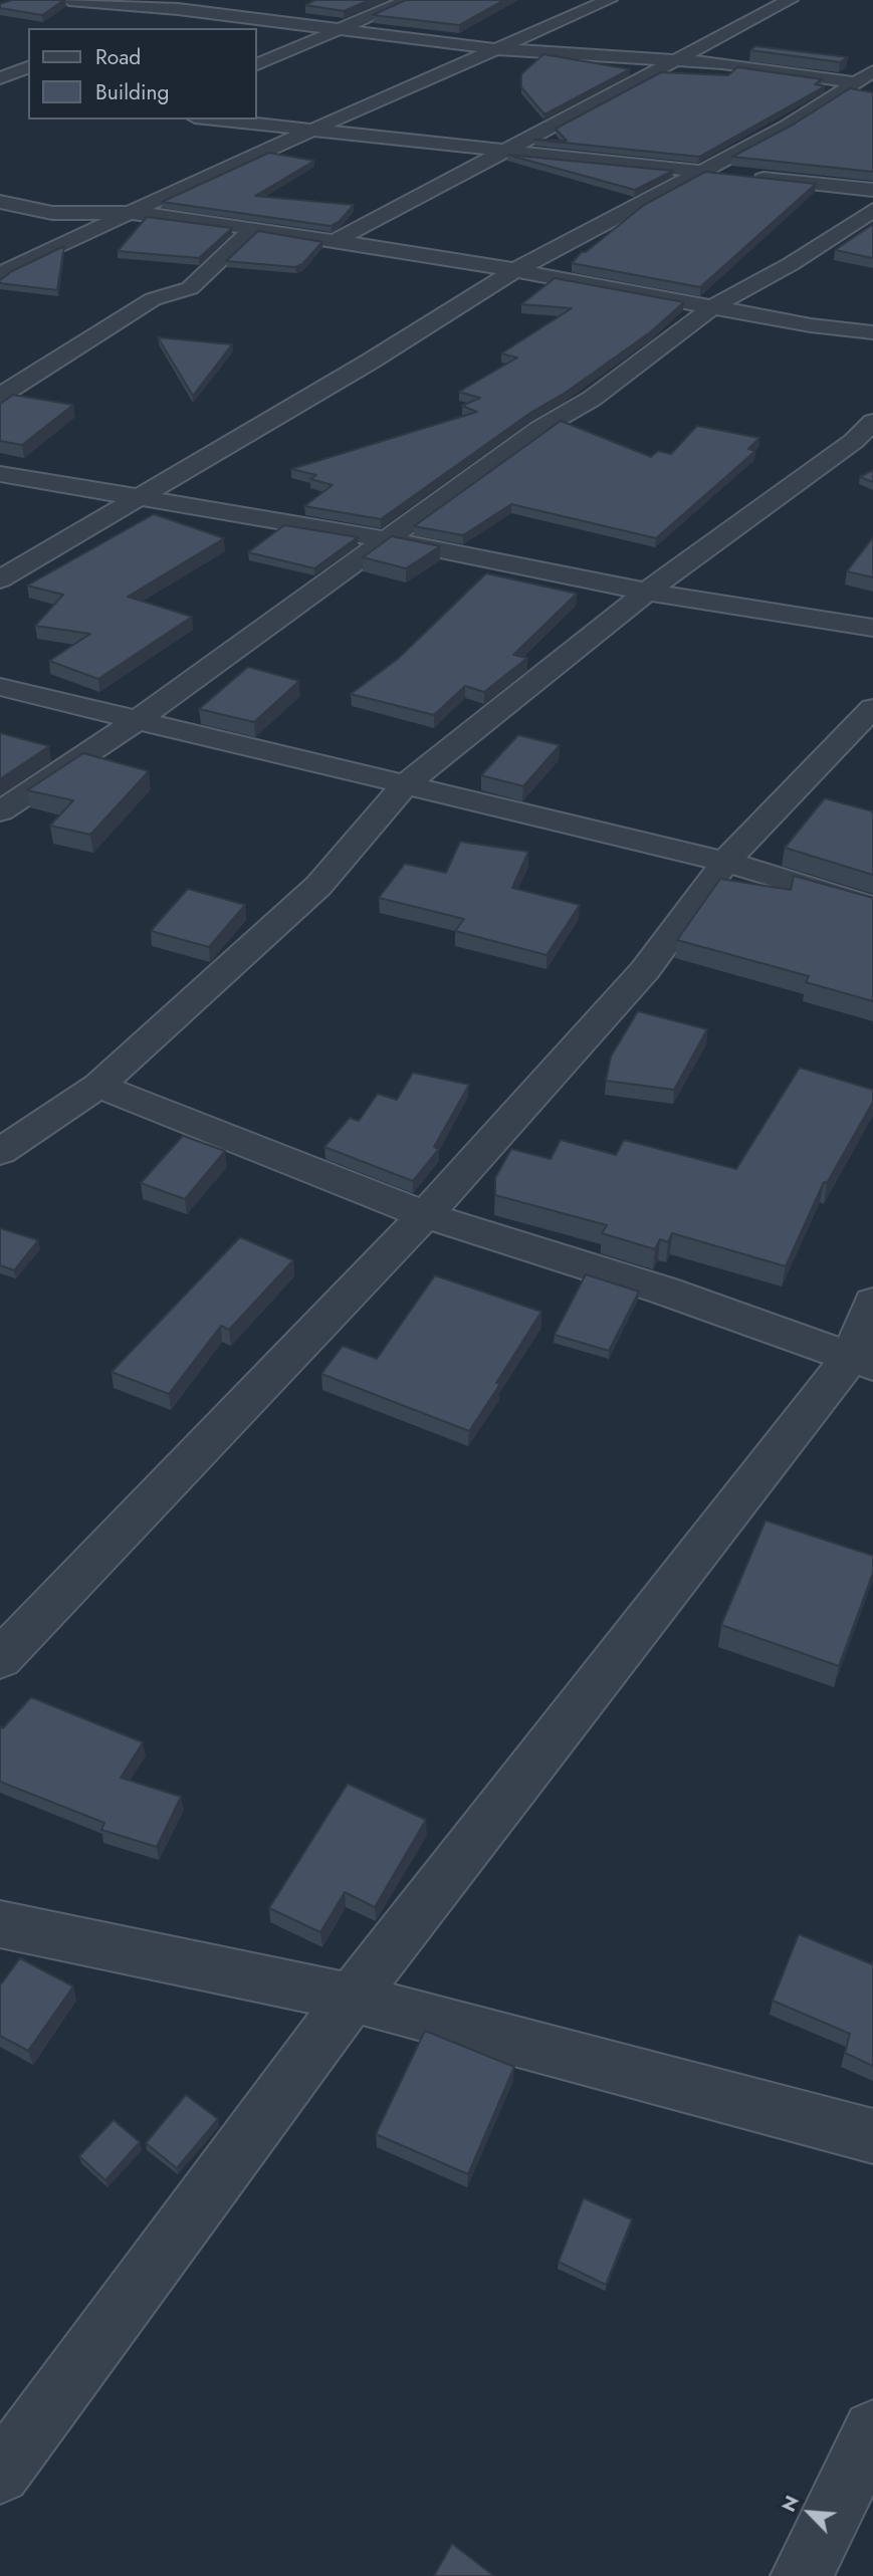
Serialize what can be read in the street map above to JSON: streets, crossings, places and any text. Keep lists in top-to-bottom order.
{
  "legend": ["Road", "Building"],
  "north": "top left"
}
